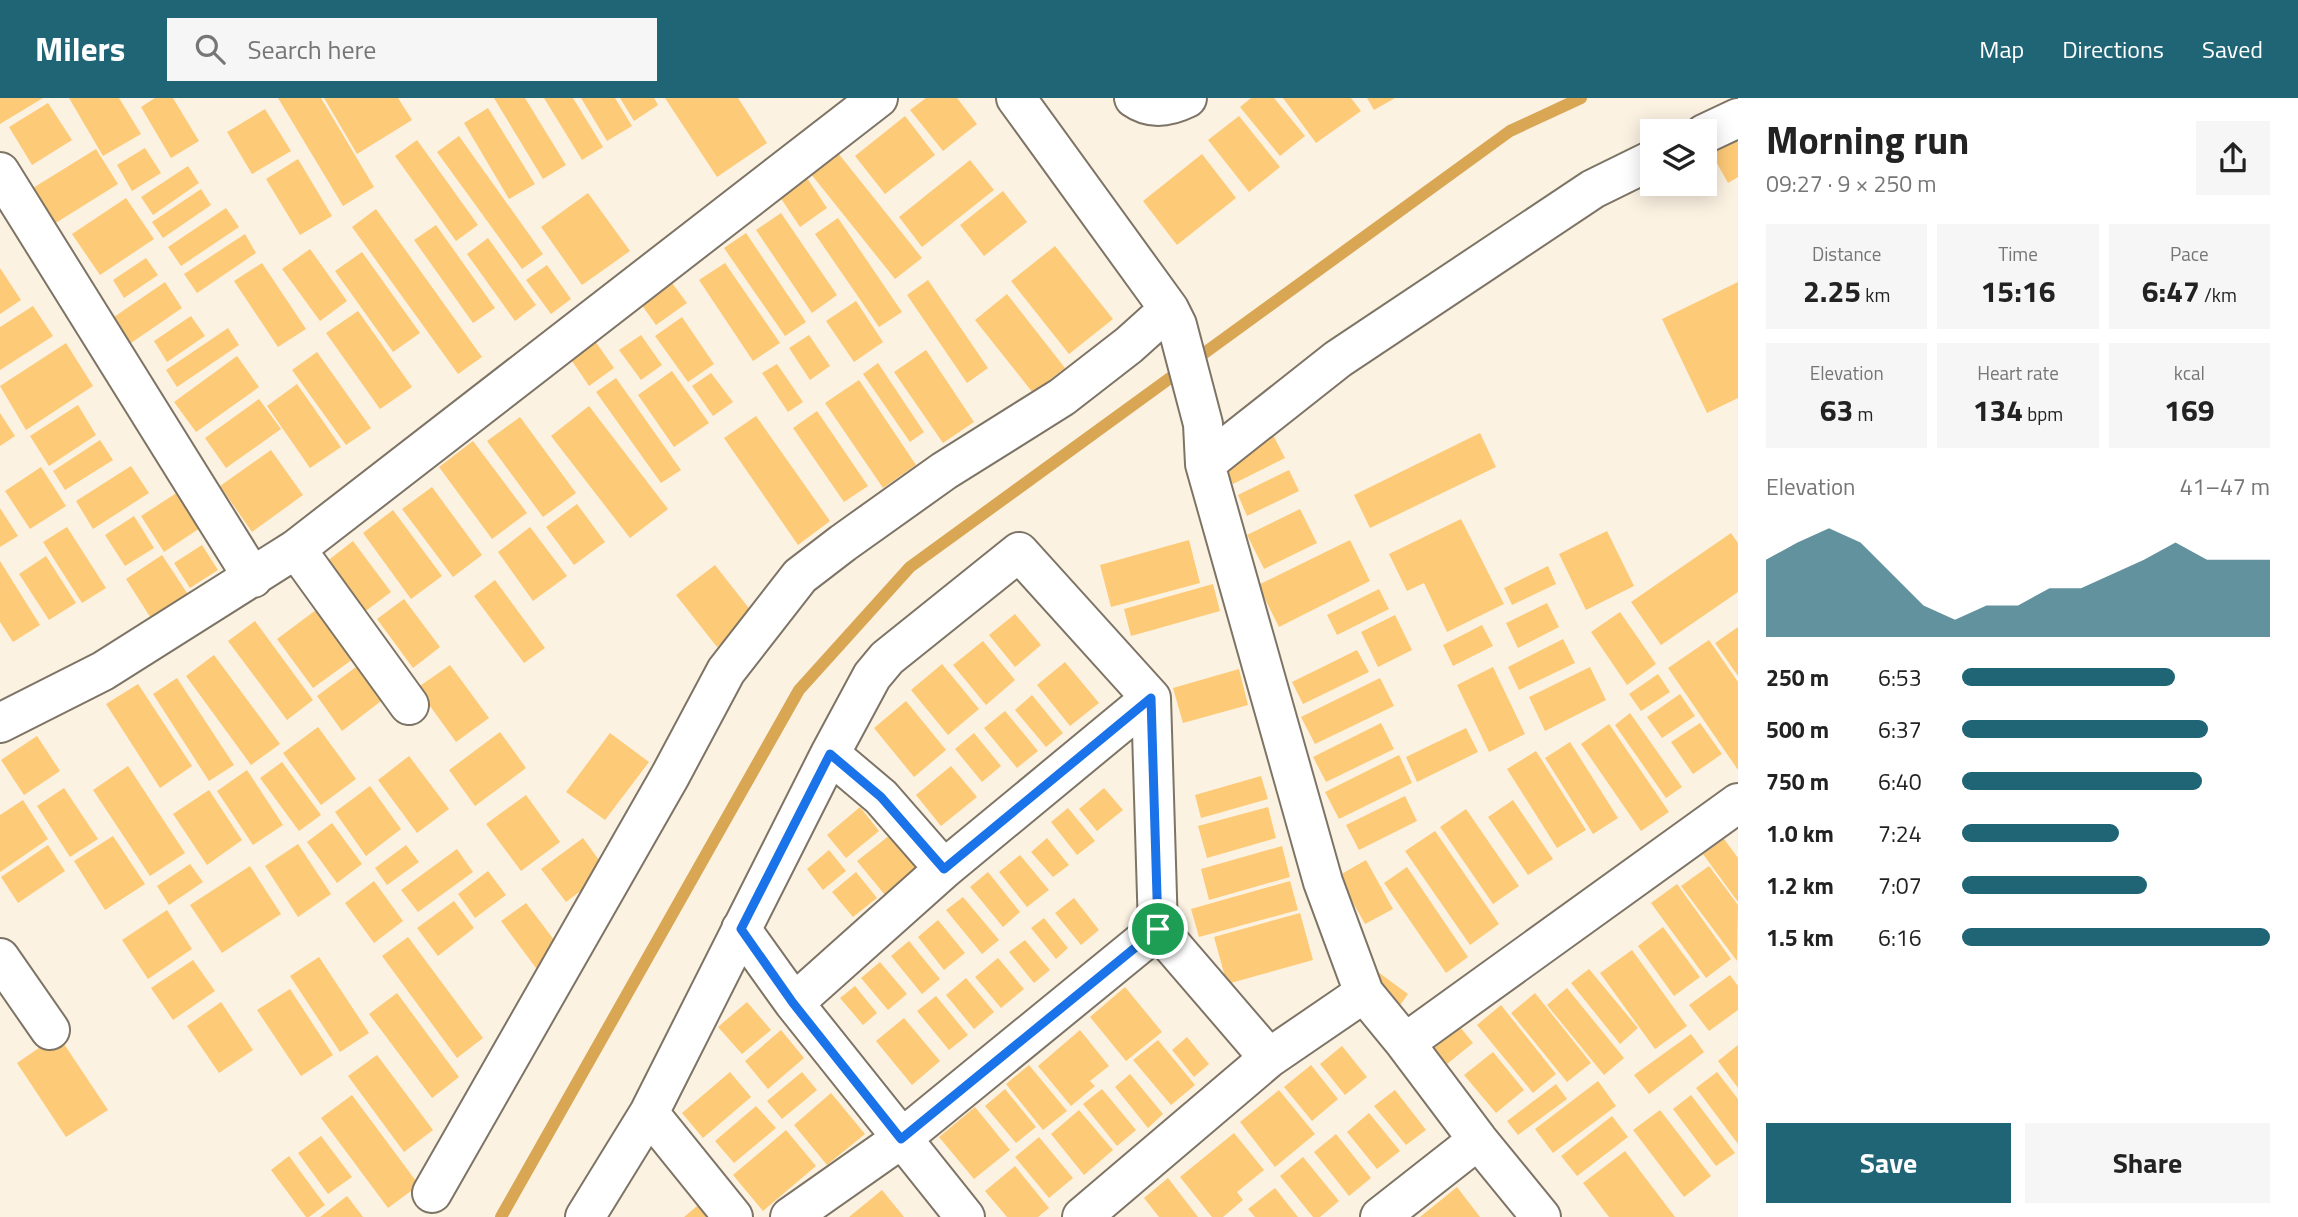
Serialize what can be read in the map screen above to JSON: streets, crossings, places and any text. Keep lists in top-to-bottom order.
{
  "page": {
    "header": "Milers",
    "search": "Search here",
    "nav": ["Map", "Directions", "Saved"],
    "heading": ["Morning run", "09:27 · 9 × 250 m"],
    "stats": [
      ["Distance", "2.25 km"],
      ["Time", "15:16"],
      ["Pace", "6:47 /km"],
      ["Elevation", "63 m"],
      ["Heart rate", "134 bpm"],
      ["kcal", "169"]
    ],
    "chart": ["Elevation", "41–47 m"],
    "list": [
      {
        "name": "250 m",
        "note": "6:53"
      },
      {
        "name": "500 m",
        "note": "6:37"
      },
      {
        "name": "750 m",
        "note": "6:40"
      },
      {
        "name": "1.0 km",
        "note": "7:24"
      },
      {
        "name": "1.2 km",
        "note": "7:07"
      },
      {
        "name": "1.5 km",
        "note": "6:16"
      }
    ],
    "buttons": ["Save", "Share"]
  }
}
